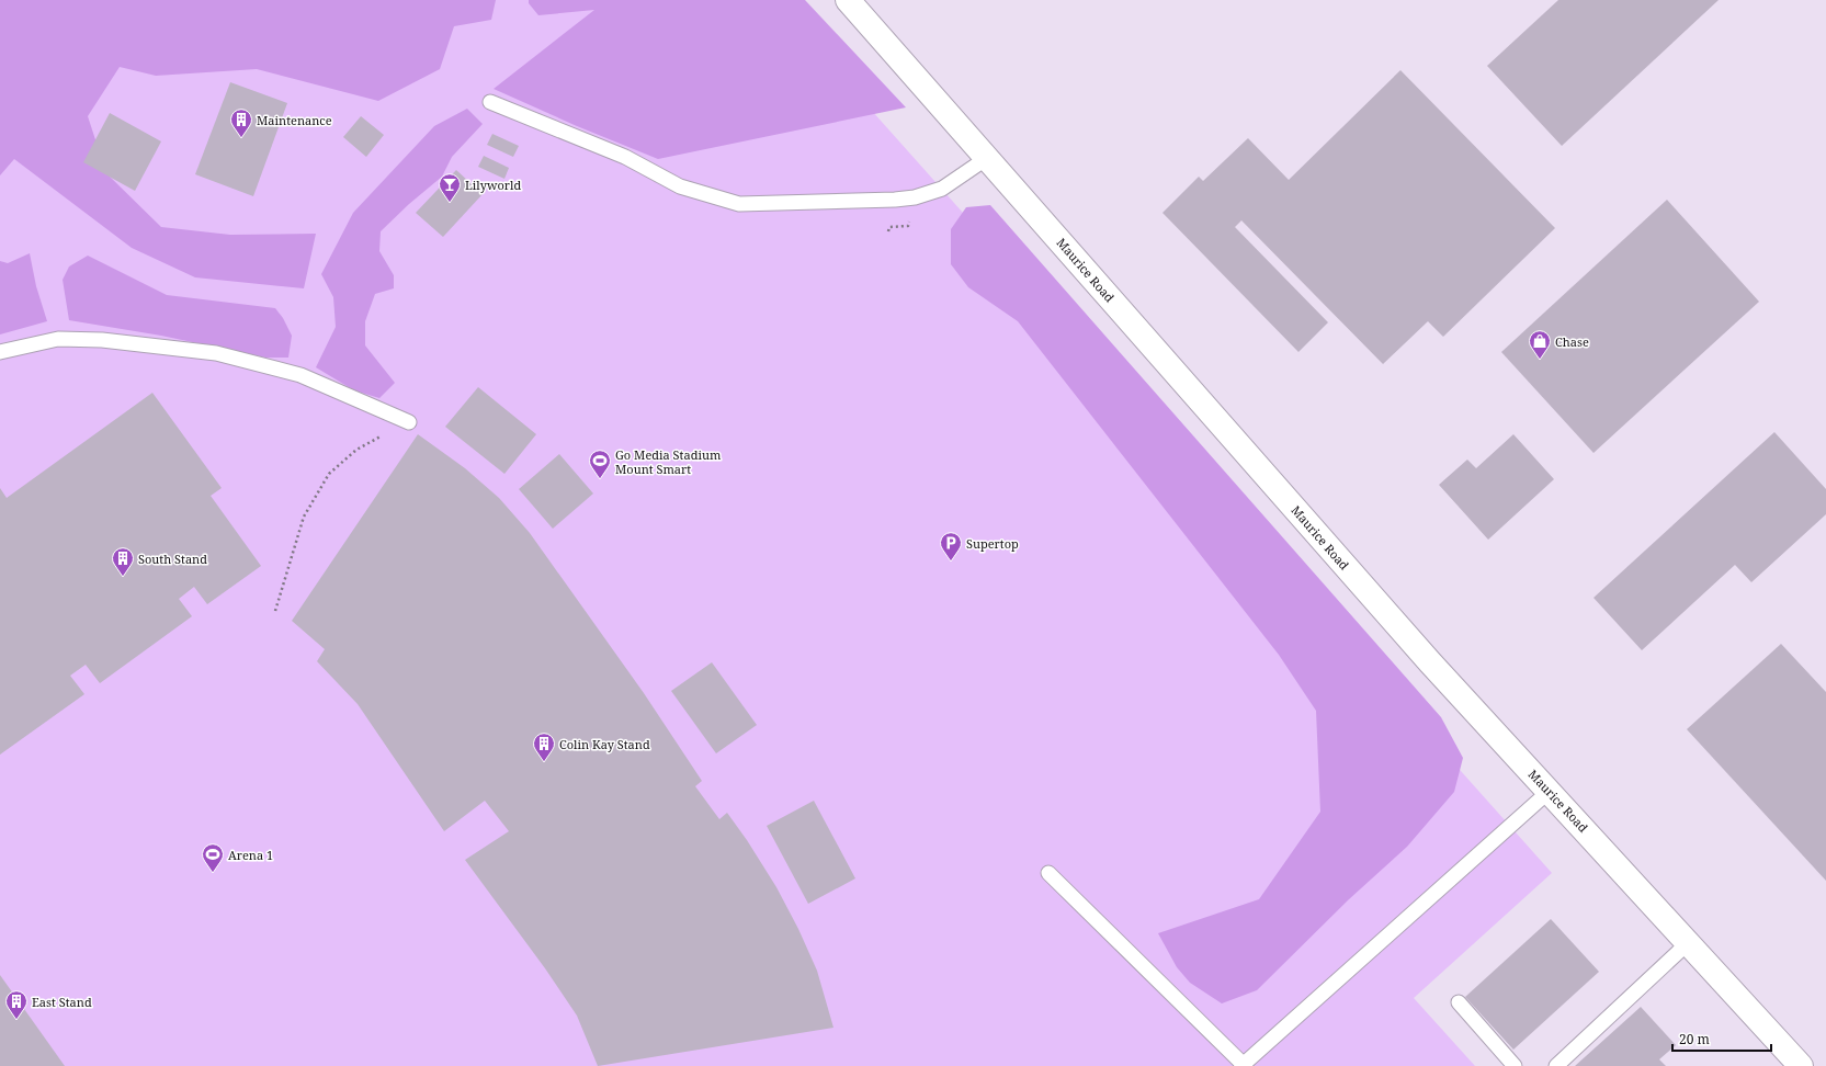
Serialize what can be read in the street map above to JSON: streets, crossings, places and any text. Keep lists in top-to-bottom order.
{
  "streets": {
    "street": ["Maurice Road"]
  },
  "places": {
    "building": [
      "Maintenance",
      "South Stand",
      "Colin Kay Stand",
      "East Stand"
    ],
    "bar": ["Lilyworld"],
    "shop": ["Chase"],
    "sports": ["Go Media Stadium Mount Smart", "Arena 1"],
    "parking": ["Supertop"]
  },
  "scale_bar": "20 m"
}
